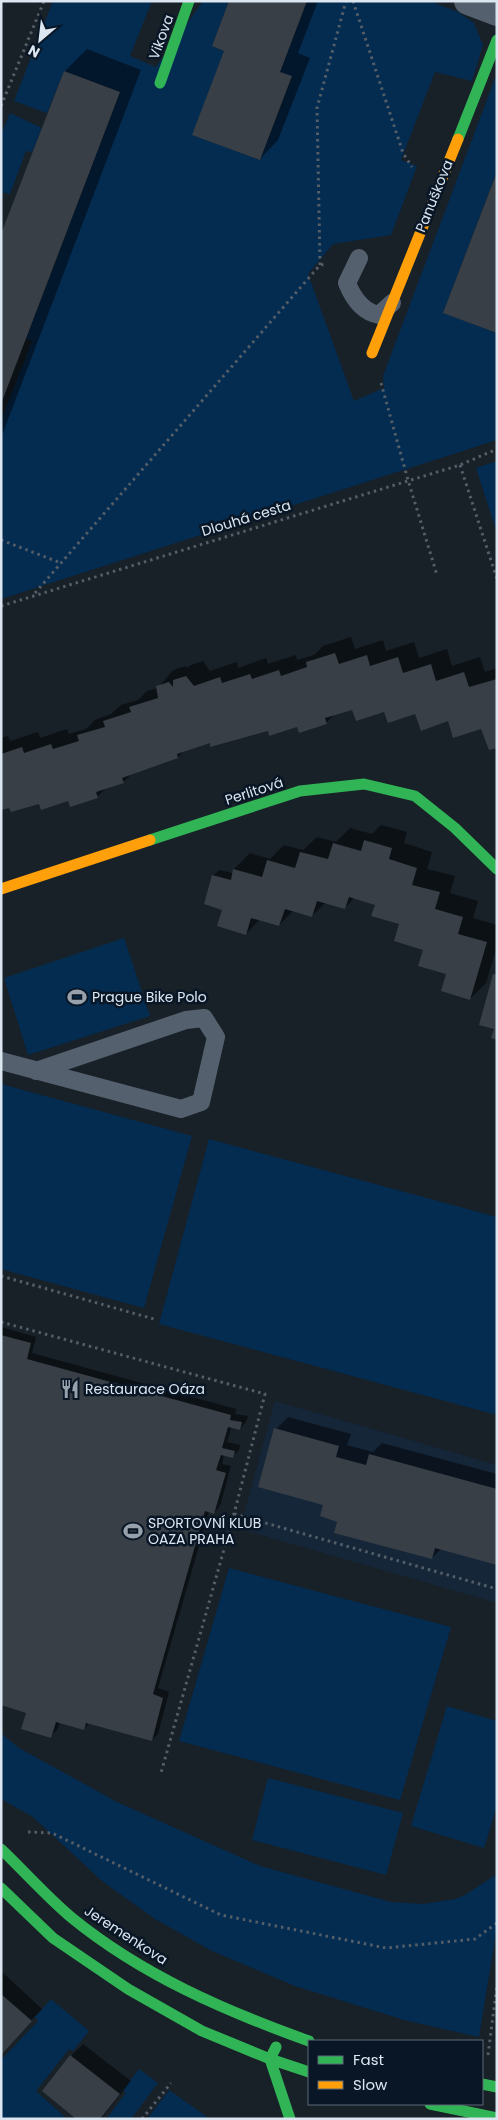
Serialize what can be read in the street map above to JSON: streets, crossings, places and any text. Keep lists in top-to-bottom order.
{
  "streets": {
    "street": [
      "Vikova",
      "Panuškova",
      "Perlitová",
      "Jeremenkova"
    ],
    "path": ["Dlouhá cesta"]
  },
  "places": {
    "sports": ["Prague Bike Polo", "SPORTOVNÍ KLUB OAZA PRAHA"],
    "restaurant": ["Restaurace Oáza"]
  },
  "legend": ["Fast", "Slow"],
  "north": "bottom left"
}
